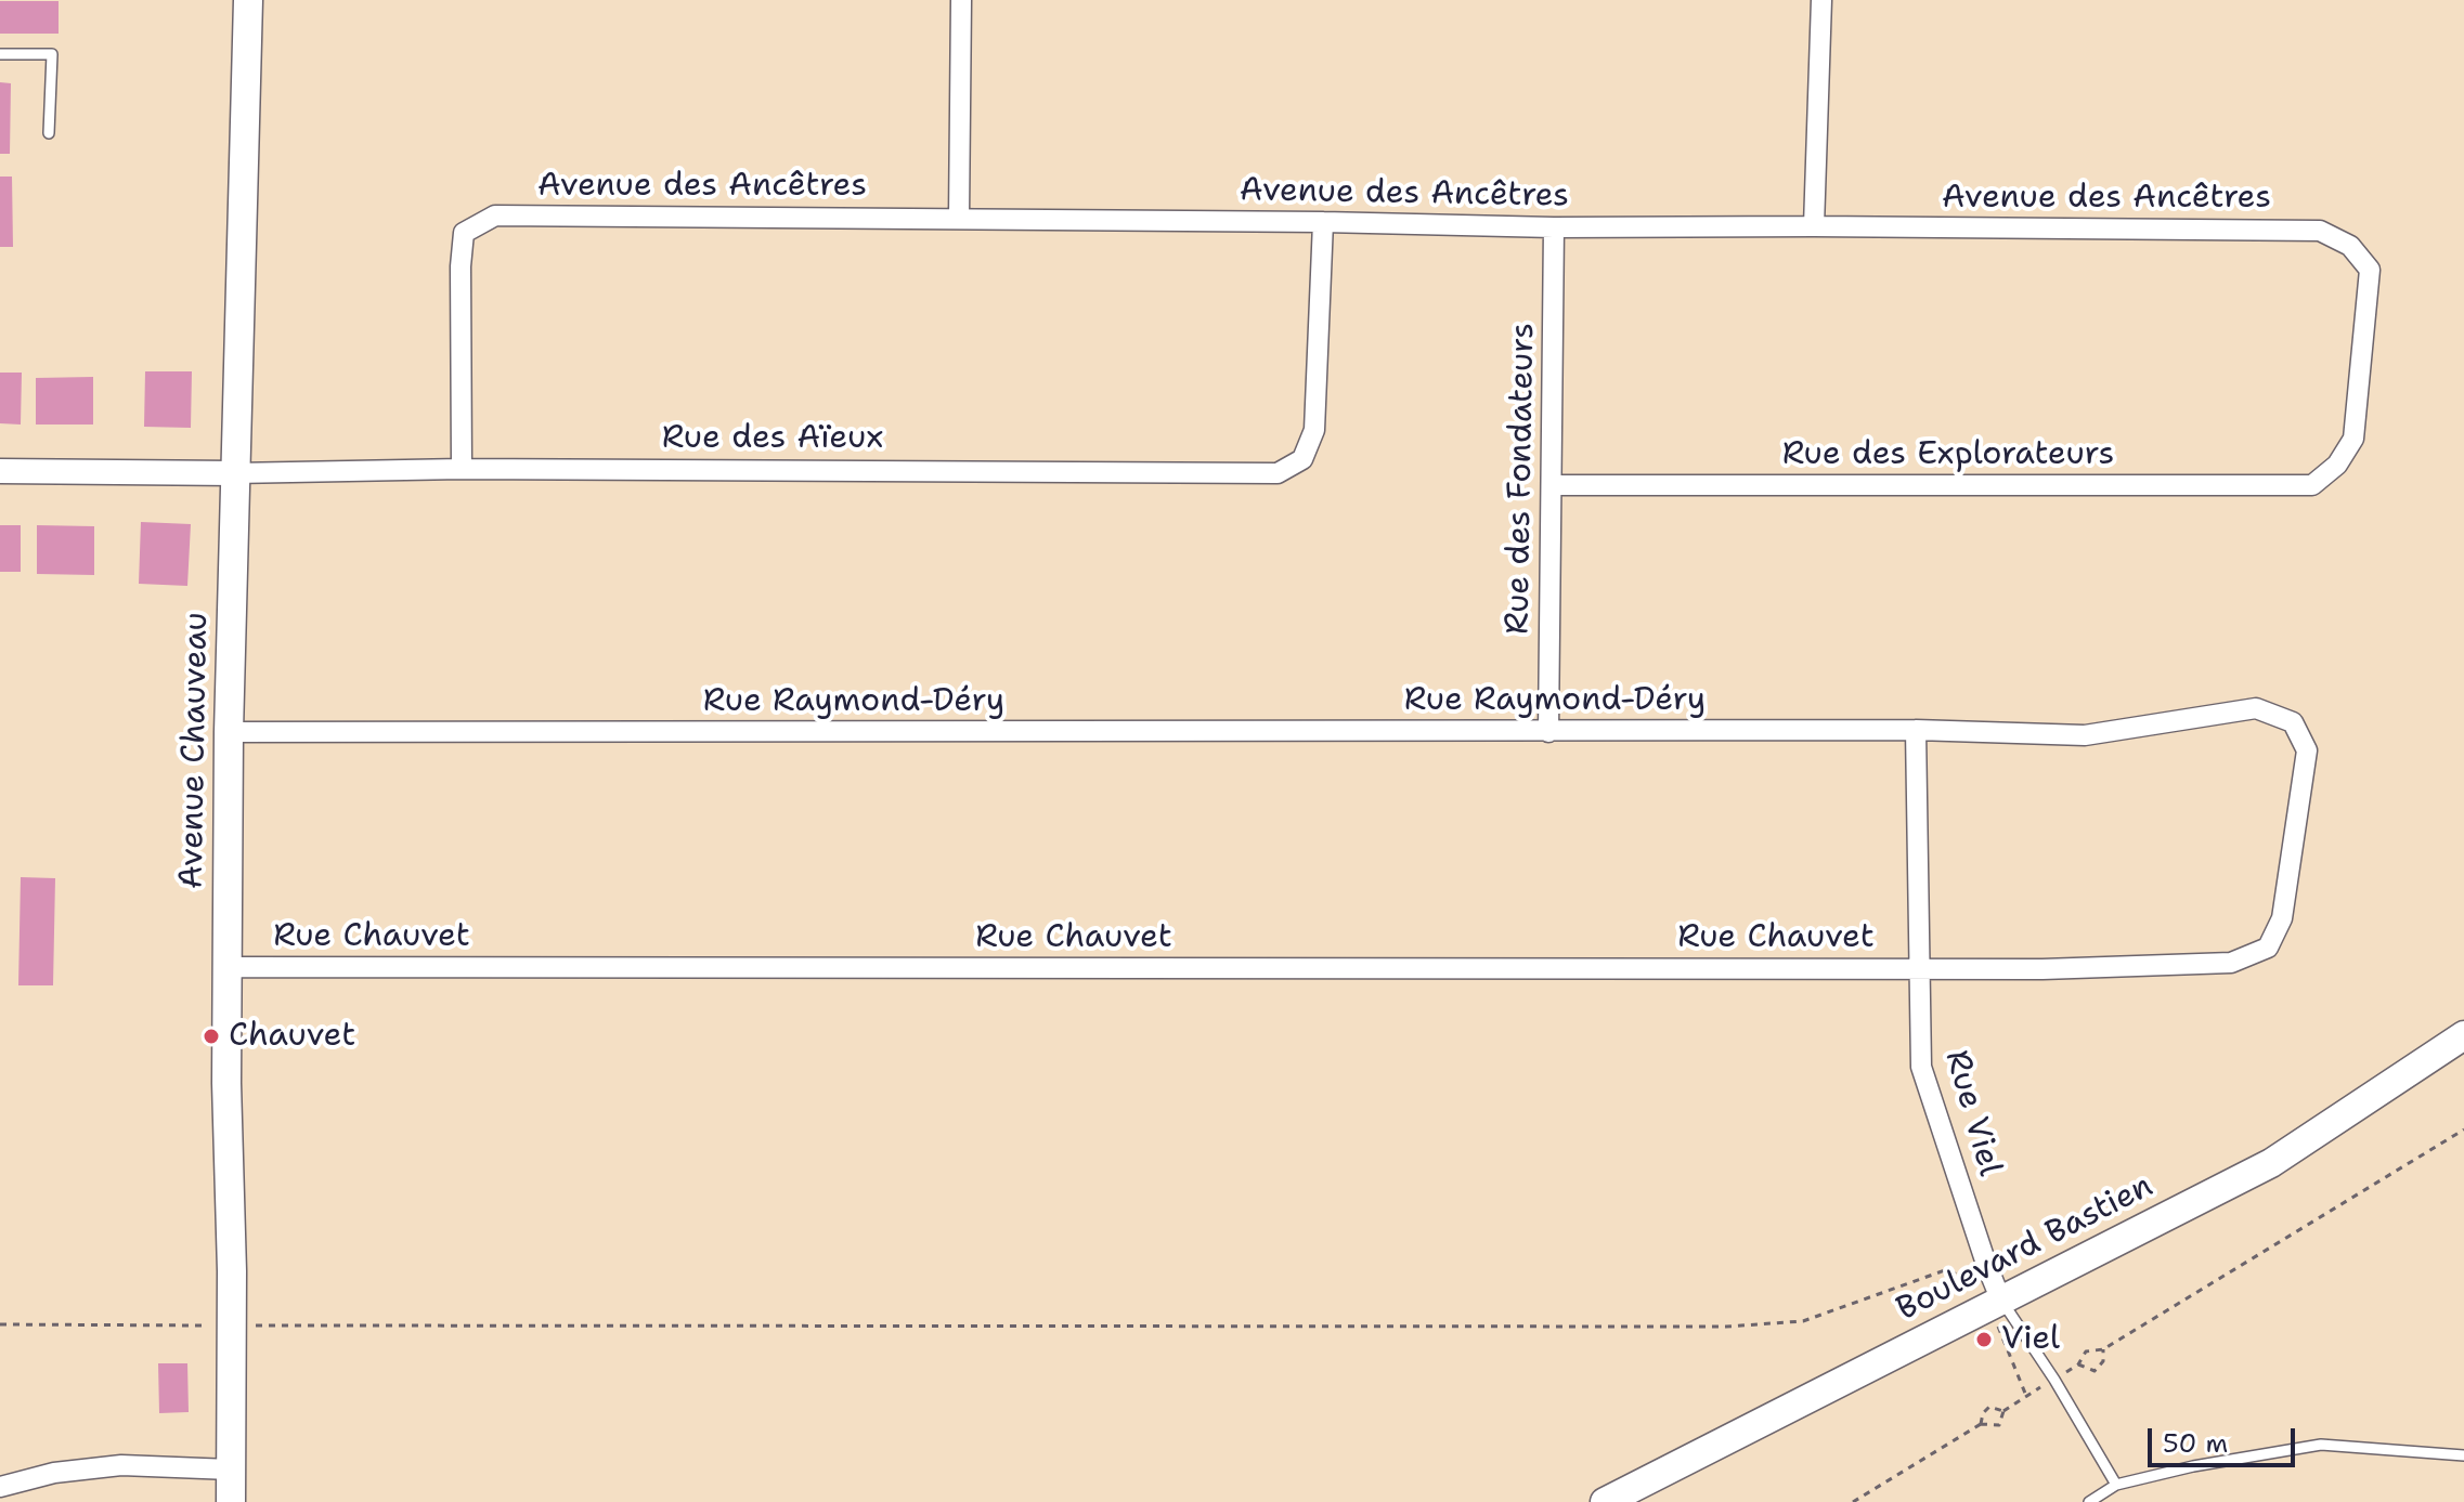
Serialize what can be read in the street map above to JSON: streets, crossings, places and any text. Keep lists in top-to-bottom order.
{
  "streets": {
    "main road": ["Avenue Chauveau", "Boulevard Bastien"],
    "street": [
      "Avenue des Ancêtres",
      "Rue des Aïeux",
      "Rue des Explorateurs",
      "Rue des Fondateurs",
      "Rue Raymond-Déry",
      "Rue Chauvet",
      "Rue Viel"
    ]
  },
  "crossings": [
    ["Avenue des Ancêtres", "Rue des Aïeux"],
    ["Avenue des Ancêtres", "Rue des Explorateurs"],
    ["Avenue des Ancêtres", "Rue des Fondateurs"],
    ["Rue des Aïeux", "Avenue Chauveau"],
    ["Rue des Explorateurs", "Rue des Fondateurs"],
    ["Rue des Fondateurs", "Rue Raymond-Déry"],
    ["Rue Raymond-Déry", "Avenue Chauveau"],
    ["Rue Raymond-Déry", "Rue Chauvet"],
    ["Rue Raymond-Déry", "Rue Viel"],
    ["Avenue Chauveau", "Rue Chauvet"],
    ["Rue Chauvet", "Rue Viel"],
    ["Rue Viel", "Boulevard Bastien"]
  ],
  "places": ["Chauvet", "Viel"],
  "scale_bar": "50 m"
}
